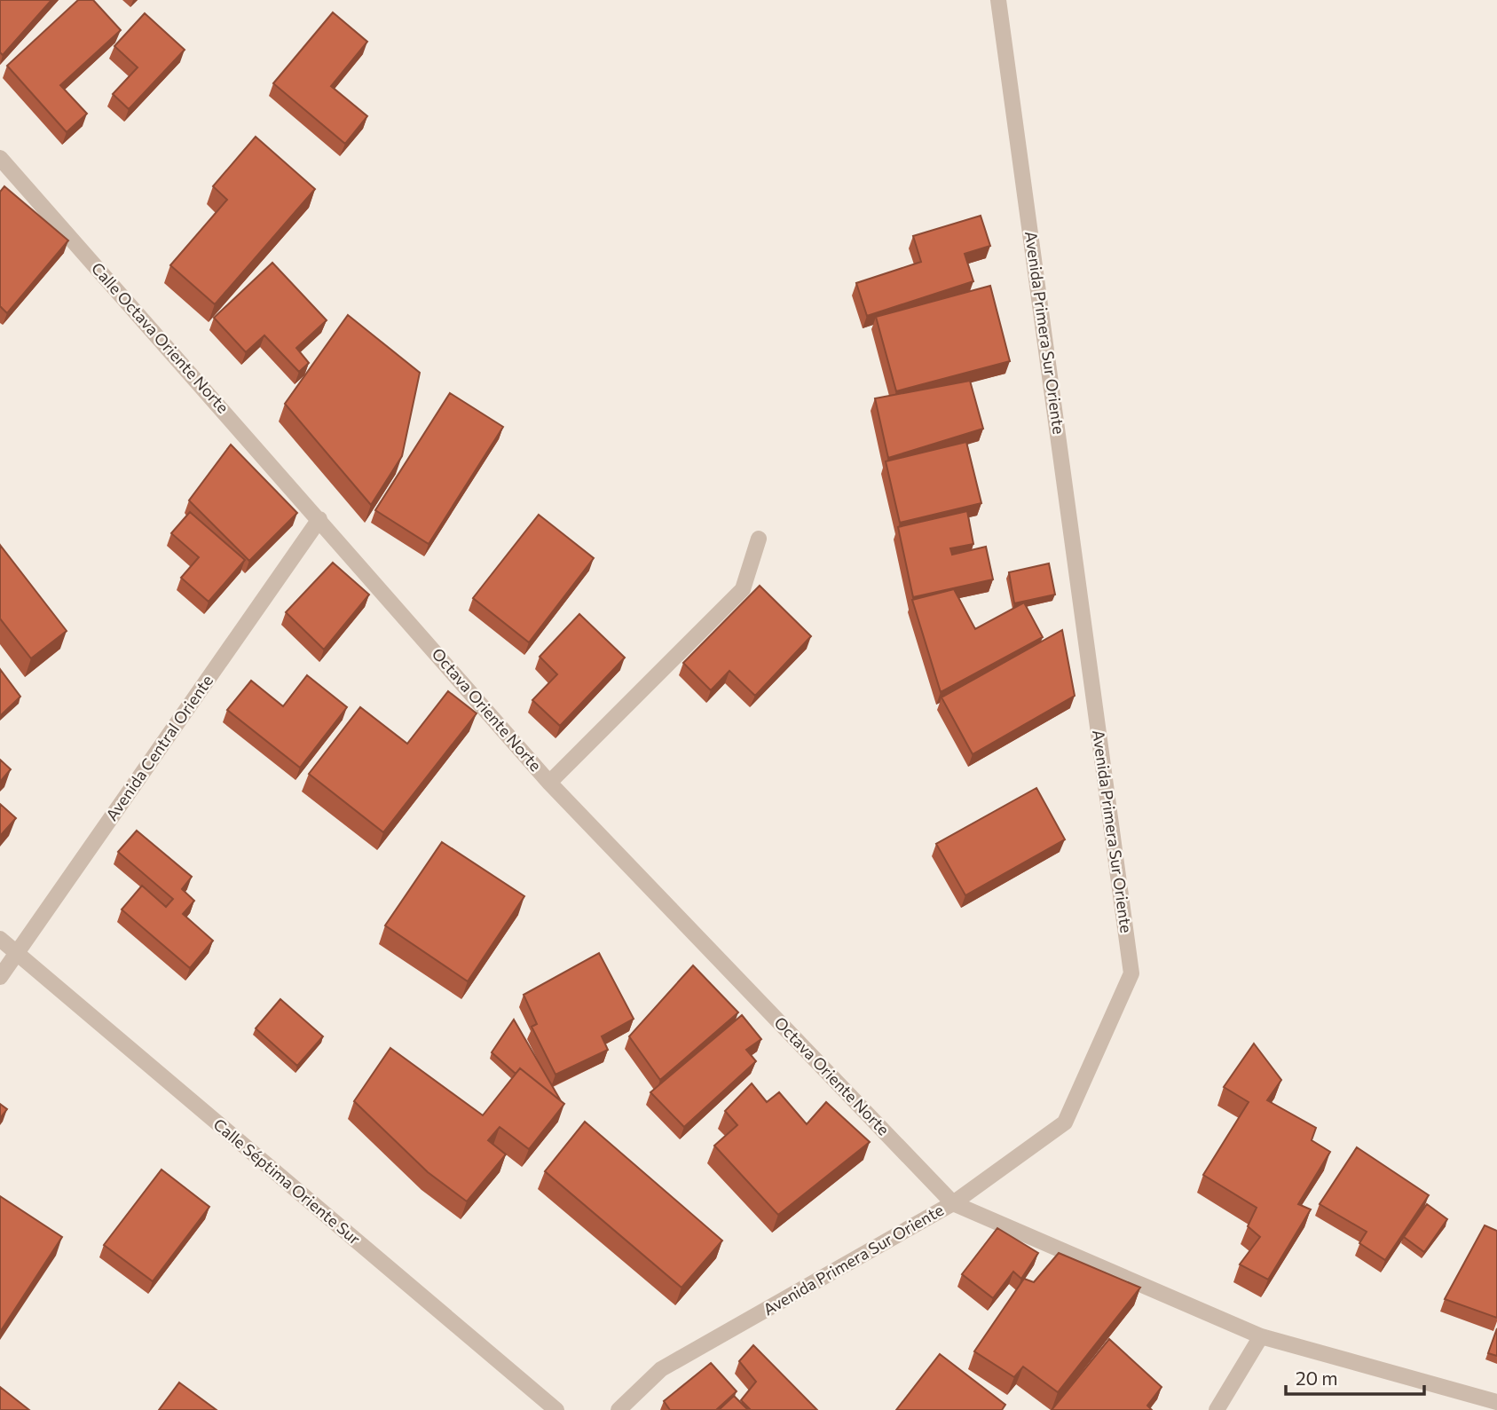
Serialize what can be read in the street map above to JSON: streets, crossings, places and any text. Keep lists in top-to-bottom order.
{
  "streets": {
    "street": [
      "Avenida Primera Sur Oriente",
      "Calle Octava Oriente Norte",
      "Octava Oriente Norte",
      "Avenida Central Oriente",
      "Calle Séptima Oriente Sur"
    ]
  },
  "crossings": [
    ["Avenida Primera Sur Oriente", "Octava Oriente Norte"],
    ["Calle Octava Oriente Norte", "Octava Oriente Norte"],
    ["Calle Octava Oriente Norte", "Avenida Central Oriente"],
    ["Octava Oriente Norte", "Avenida Central Oriente"],
    ["Avenida Central Oriente", "Calle Séptima Oriente Sur"]
  ],
  "scale_bar": "20 m"
}
